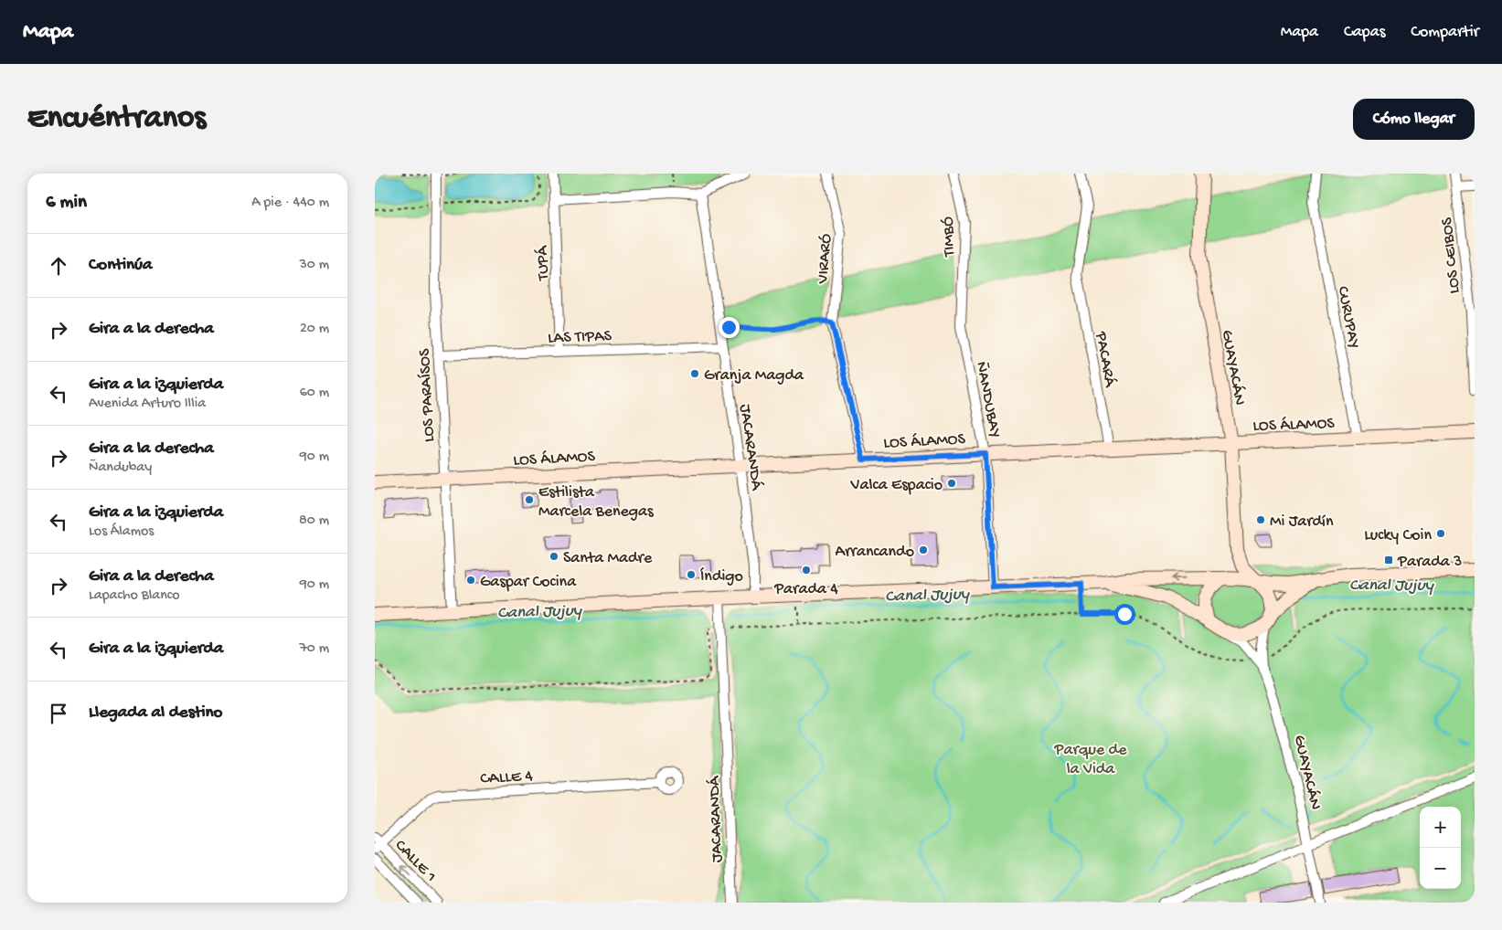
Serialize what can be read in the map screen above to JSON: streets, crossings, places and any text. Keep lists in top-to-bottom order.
{
  "streets": {
    "street": [
      "TIMBÓ",
      "LOS CEIBOS",
      "VIRARÓ",
      "TUPÁ",
      "CURUPAY",
      "LAS TIPAS",
      "PACARÁ",
      "GUAYACÁN",
      "LOS PARAÍSOS",
      "ÑANDUBAY",
      "LOS ÁLAMOS",
      "JACARANDÁ",
      "CALLE 4",
      "CALLE 1"
    ]
  },
  "crossings": [
    ["TIMBÓ", "ÑANDUBAY"],
    ["VIRARÓ", "LOS ÁLAMOS"],
    ["TUPÁ", "LAS TIPAS"],
    ["CURUPAY", "LOS ÁLAMOS"],
    ["LAS TIPAS", "LOS PARAÍSOS"],
    ["LAS TIPAS", "JACARANDÁ"],
    ["PACARÁ", "LOS ÁLAMOS"],
    ["GUAYACÁN", "LOS ÁLAMOS"],
    ["LOS PARAÍSOS", "LOS ÁLAMOS"],
    ["ÑANDUBAY", "LOS ÁLAMOS"],
    ["LOS ÁLAMOS", "JACARANDÁ"],
    ["CALLE 4", "CALLE 1"]
  ],
  "water": ["Canal Jujuy"],
  "parks": ["Parque de la Vida"],
  "places": {
    "other": [
      "Granja Magda",
      "Valca Espacio",
      "Estilista Marcela Benegas",
      "Mi Jardín",
      "Lucky Coin",
      "Arrancando",
      "Santa Madre",
      "Parada 4",
      "Índigo",
      "Gaspar Cocina"
    ],
    "transit": ["Parada 3"]
  },
  "page": {
    "header": "Mapa",
    "nav": ["Mapa", "Capas", "Compartir"],
    "buttons": "Cómo llegar",
    "title": "Encuéntranos",
    "heading": ["6 min", "A pie · 440 m"],
    "list": [
      ["Continúa", "30 m"],
      ["Gira a la derecha", "20 m"],
      ["Gira a la izquierda", "Avenida Arturo Illia", "60 m"],
      ["Gira a la derecha", "Ñandubay", "90 m"],
      ["Gira a la izquierda", "Los Álamos", "80 m"],
      ["Gira a la derecha", "Lapacho Blanco", "90 m"],
      ["Gira a la izquierda", "70 m"],
      "Llegada al destino"
    ],
    "map_buttons": ["+", "−"]
  }
}
